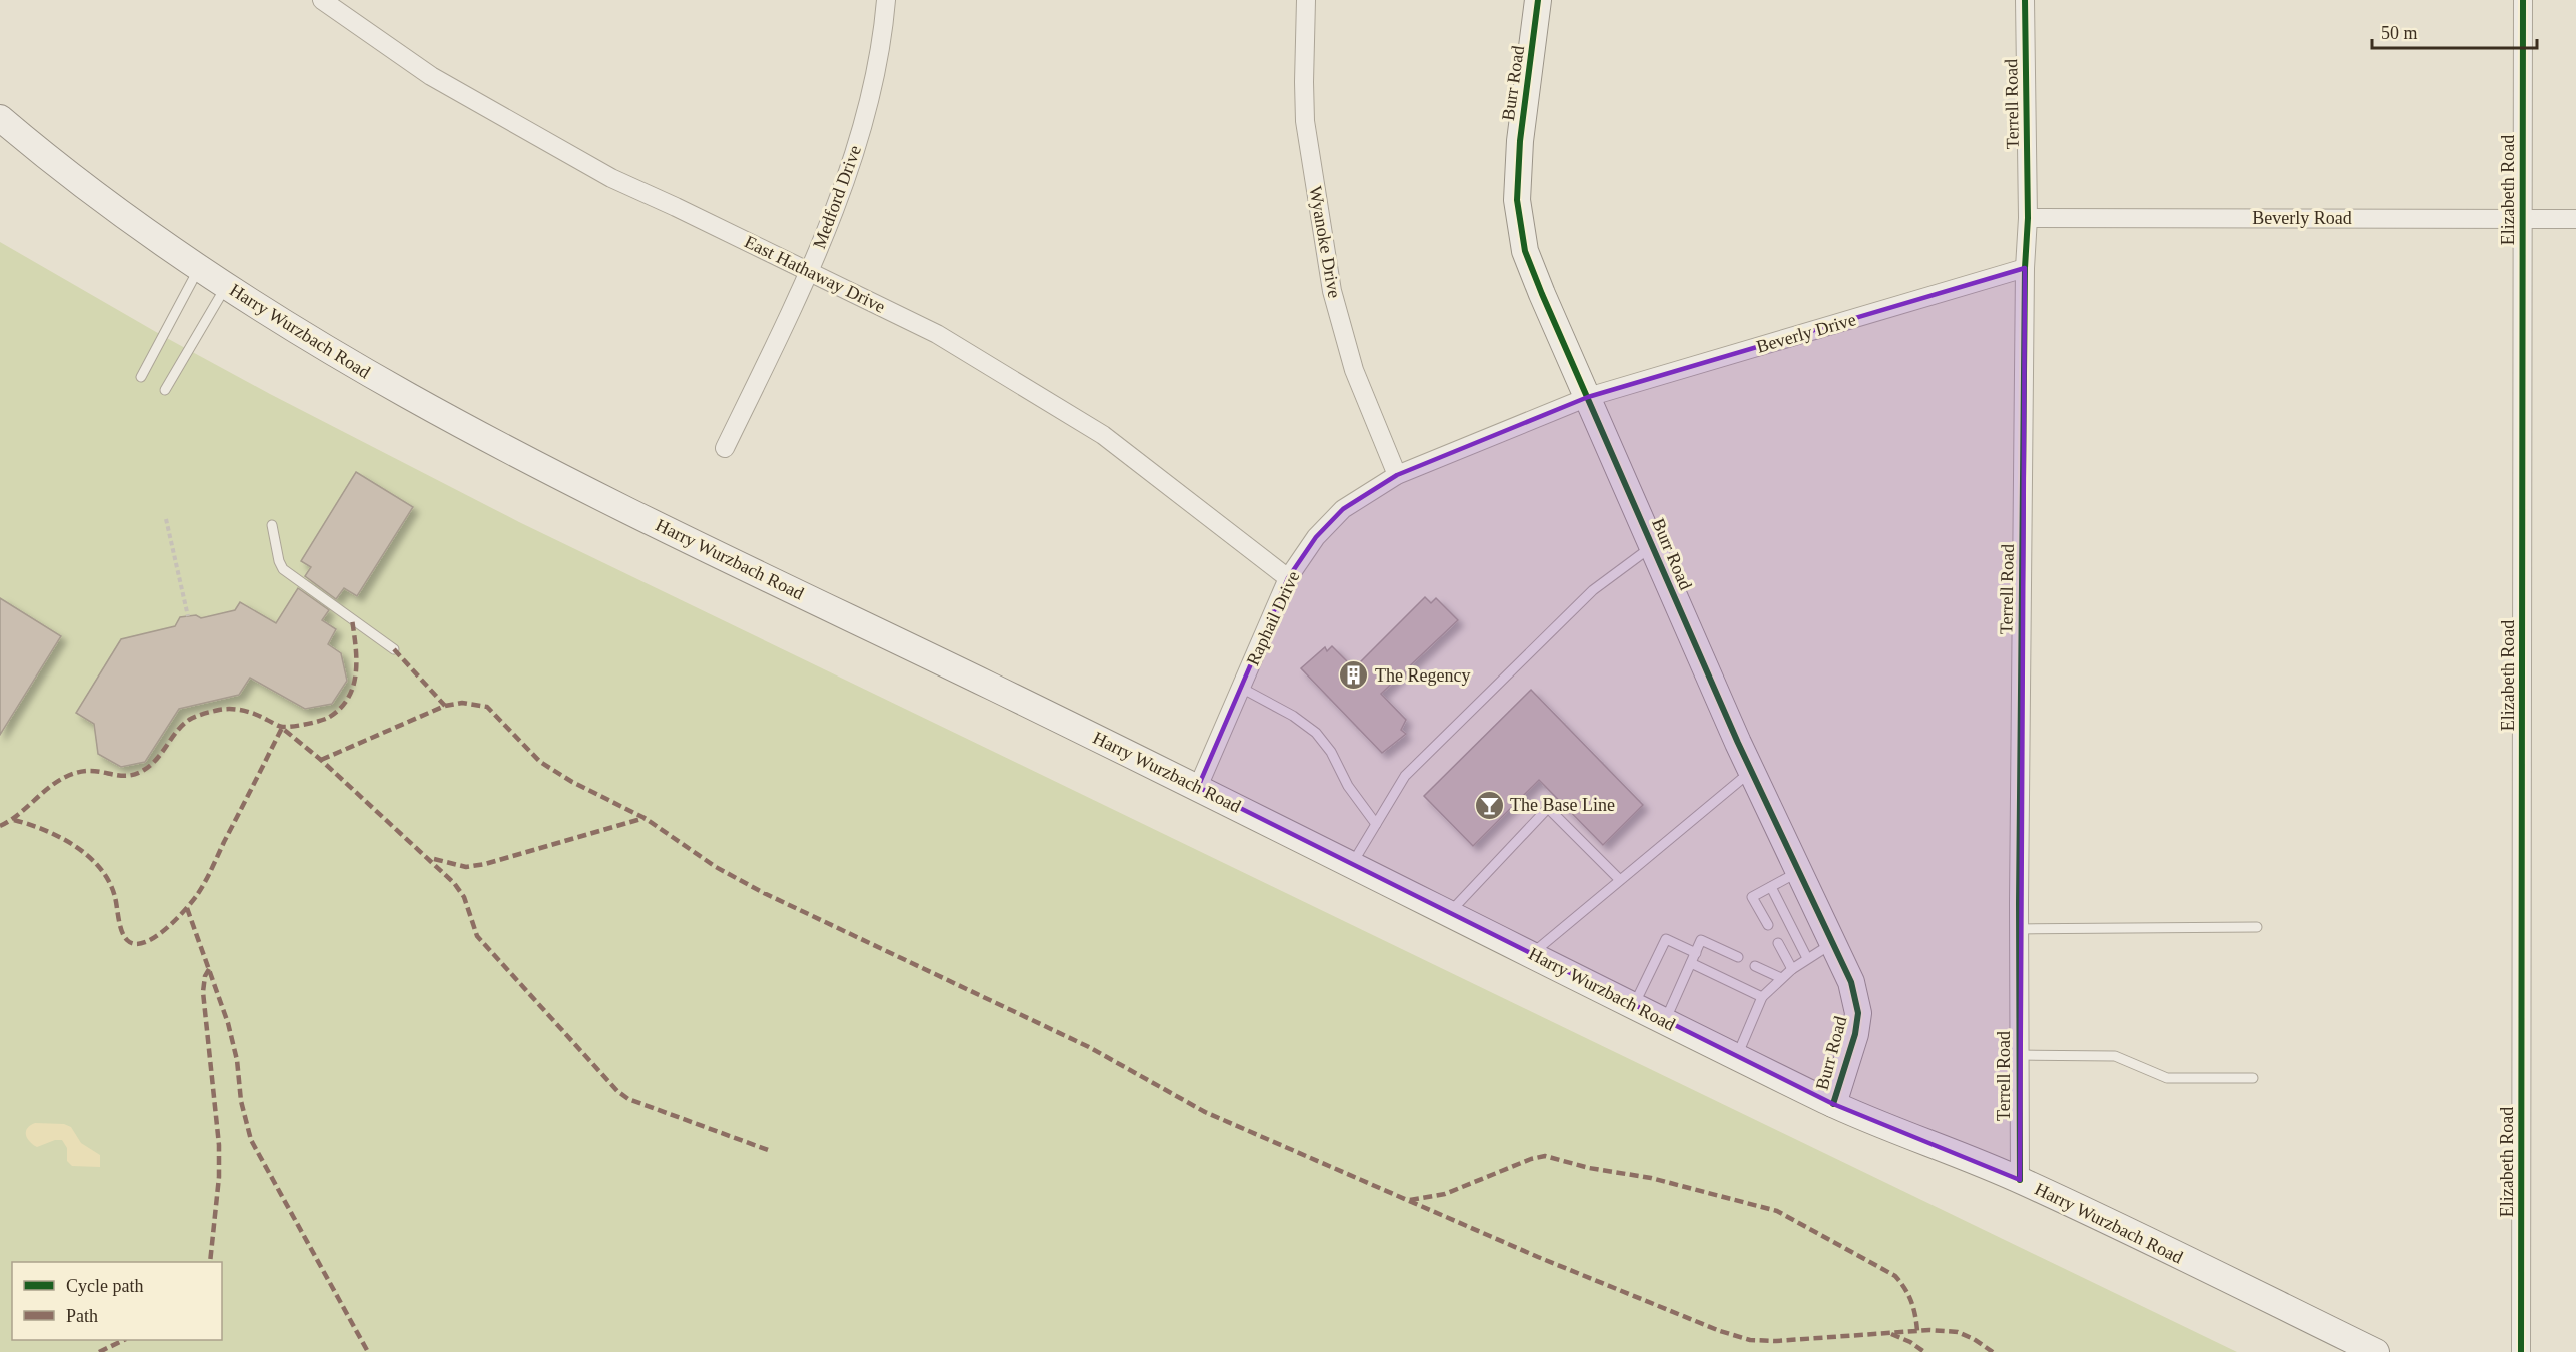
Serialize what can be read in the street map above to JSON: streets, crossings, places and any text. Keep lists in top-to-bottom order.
{
  "streets": {
    "main road": ["Burr Road", "Harry Wurzbach Road"],
    "street": [
      "Terrell Road",
      "Elizabeth Road",
      "Medford Drive",
      "Beverly Road",
      "Wyanoke Drive",
      "East Hathaway Drive",
      "Beverly Drive",
      "Raphail Drive"
    ]
  },
  "crossings": [
    ["Burr Road", "Harry Wurzbach Road"],
    ["Burr Road", "Beverly Drive"],
    ["Burr Road", "Raphail Drive"],
    ["Terrell Road", "Beverly Road"],
    ["Terrell Road", "Harry Wurzbach Road"],
    ["Terrell Road", "Beverly Drive"],
    ["Elizabeth Road", "Beverly Road"],
    ["Medford Drive", "East Hathaway Drive"],
    ["Wyanoke Drive", "Raphail Drive"],
    ["East Hathaway Drive", "Raphail Drive"],
    ["Harry Wurzbach Road", "Raphail Drive"],
    ["Beverly Drive", "Raphail Drive"]
  ],
  "places": {
    "building": ["The Regency"],
    "bar": ["The Base Line"]
  },
  "legend": ["Cycle path", "Path"],
  "scale_bar": "50 m"
}
